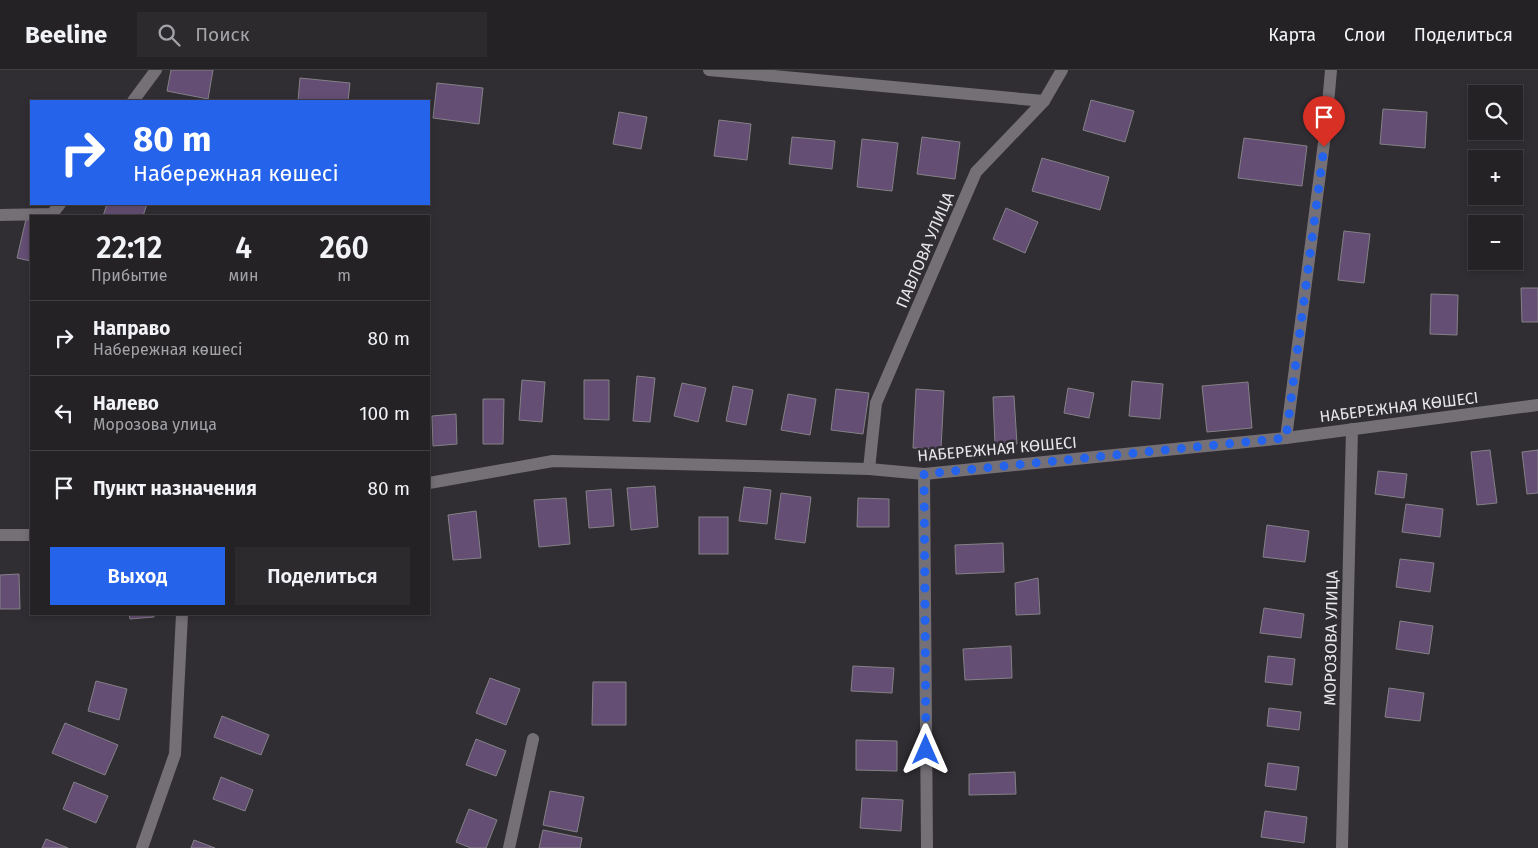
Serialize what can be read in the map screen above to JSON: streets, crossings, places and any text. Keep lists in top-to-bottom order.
{
  "streets": {
    "street": ["ПАВЛОВА УЛИЦА", "НАБЕРЕЖНАЯ КӨШЕСІ", "МОРОЗОВА УЛИЦА"]
  },
  "crossings": [
    ["ПАВЛОВА УЛИЦА", "НАБЕРЕЖНАЯ КӨШЕСІ"],
    ["НАБЕРЕЖНАЯ КӨШЕСІ", "МОРОЗОВА УЛИЦА"]
  ],
  "page": {
    "header": "Beeline",
    "search": "Поиск",
    "nav": ["Карта", "Слои", "Поделиться"],
    "map_buttons": ["+", "−"],
    "turn": ["80 m", "Набережная көшесі"],
    "eta": [
      "22:12",
      "Прибытие",
      "4",
      "мин",
      "260",
      "m"
    ],
    "list": [
      {
        "name": "Направо",
        "note": "Набережная көшесі",
        "value": "80 m"
      },
      {
        "name": "Налево",
        "note": "Морозова улица",
        "value": "100 m"
      },
      {
        "name": "Пункт назначения",
        "value": "80 m"
      }
    ],
    "buttons": ["Выход", "Поделиться"]
  }
}
